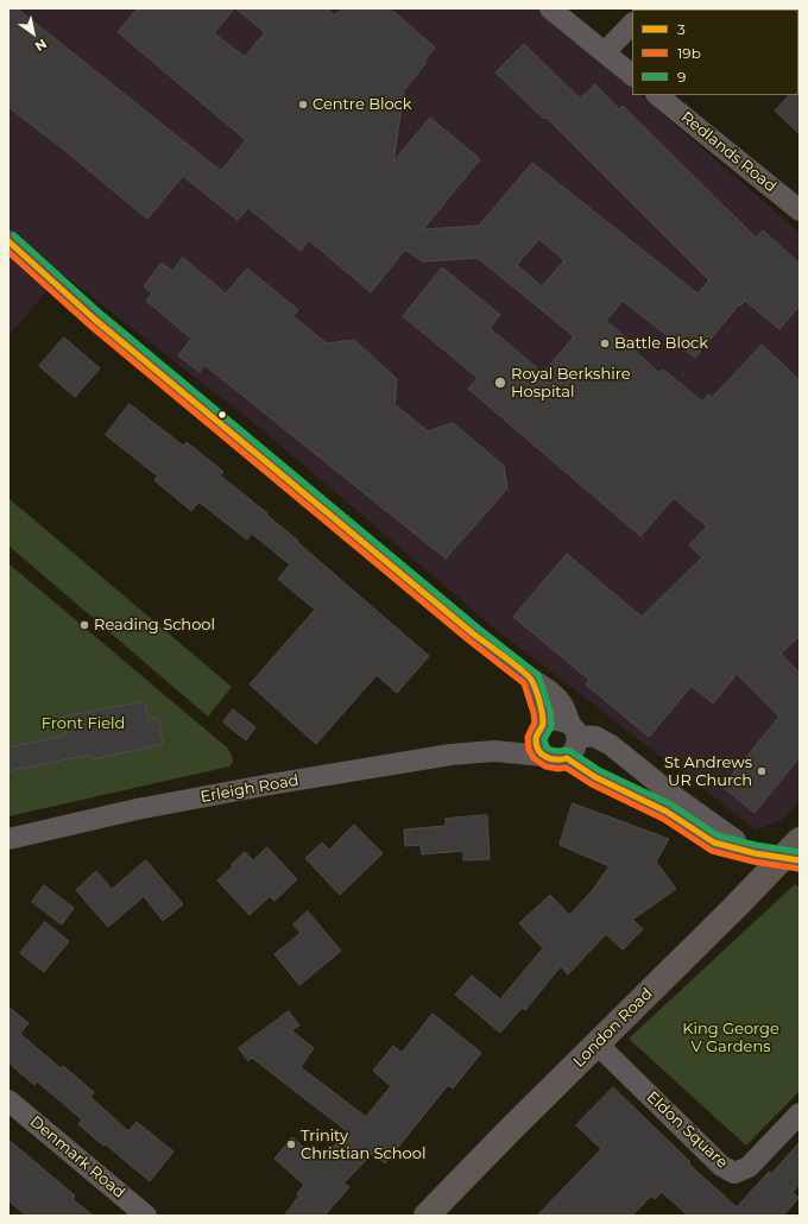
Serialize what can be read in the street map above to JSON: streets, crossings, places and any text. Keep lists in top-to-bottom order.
{
  "streets": {
    "main road": ["London Road"],
    "street": [
      "Redlands Road",
      "Erleigh Road",
      "Eldon Square",
      "Denmark Road"
    ]
  },
  "crossings": [
    ["London Road", "Eldon Square"]
  ],
  "parks": ["Front Field", "King George V Gardens"],
  "places": [
    "Centre Block",
    "Battle Block",
    "Royal Berkshire Hospital",
    "Reading School",
    "St Andrews UR Church",
    "Trinity Christian School"
  ],
  "lines": ["transit line 9", "transit line 3", "transit line 19b"],
  "legend": ["3", "19b", "9"],
  "north": "bottom right"
}
